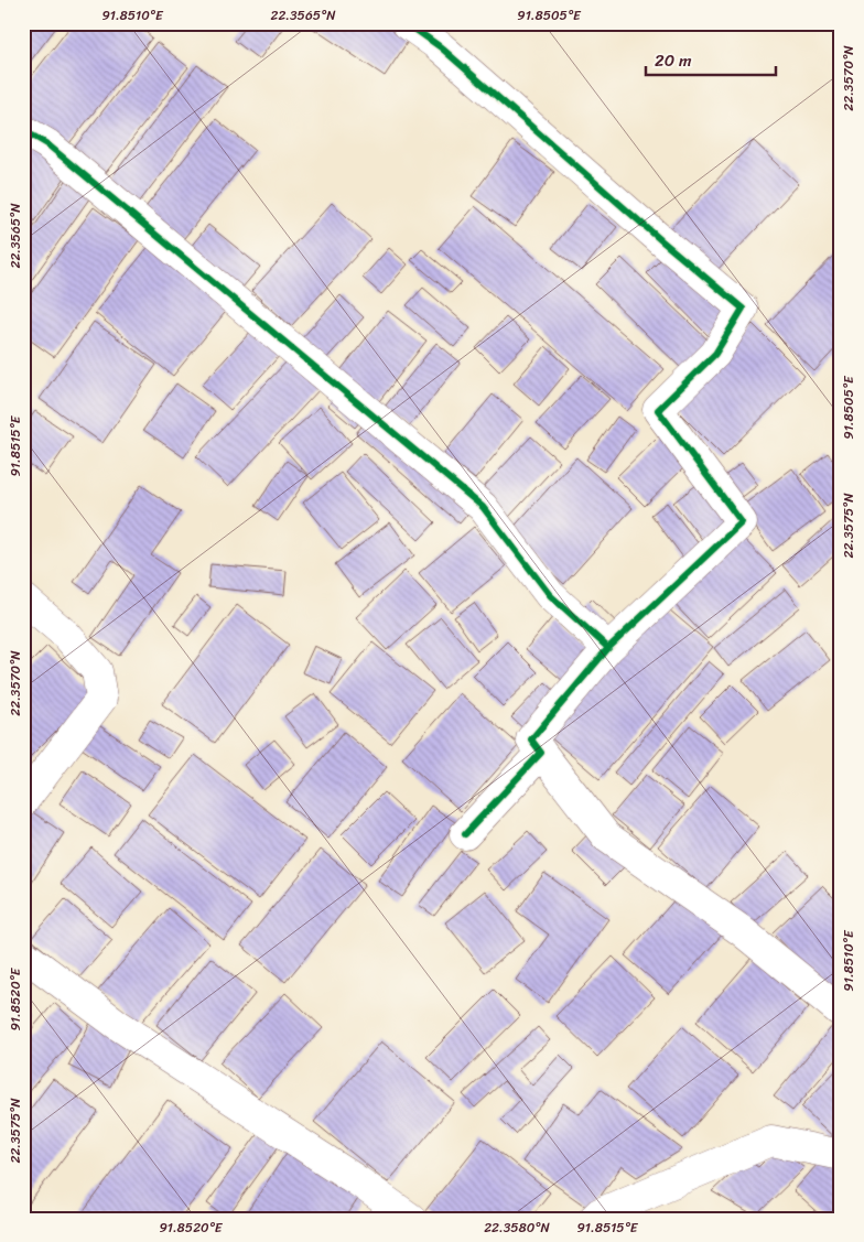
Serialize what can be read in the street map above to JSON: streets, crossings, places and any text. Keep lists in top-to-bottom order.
{
  "scale_bar": "20 m",
  "coordinates": [
    "91.8510°E",
    "22.3565°N",
    "91.8505°E",
    "22.3570°N",
    "91.8515°E",
    "22.3575°N",
    "91.8520°E",
    "22.3580°N"
  ]
}
